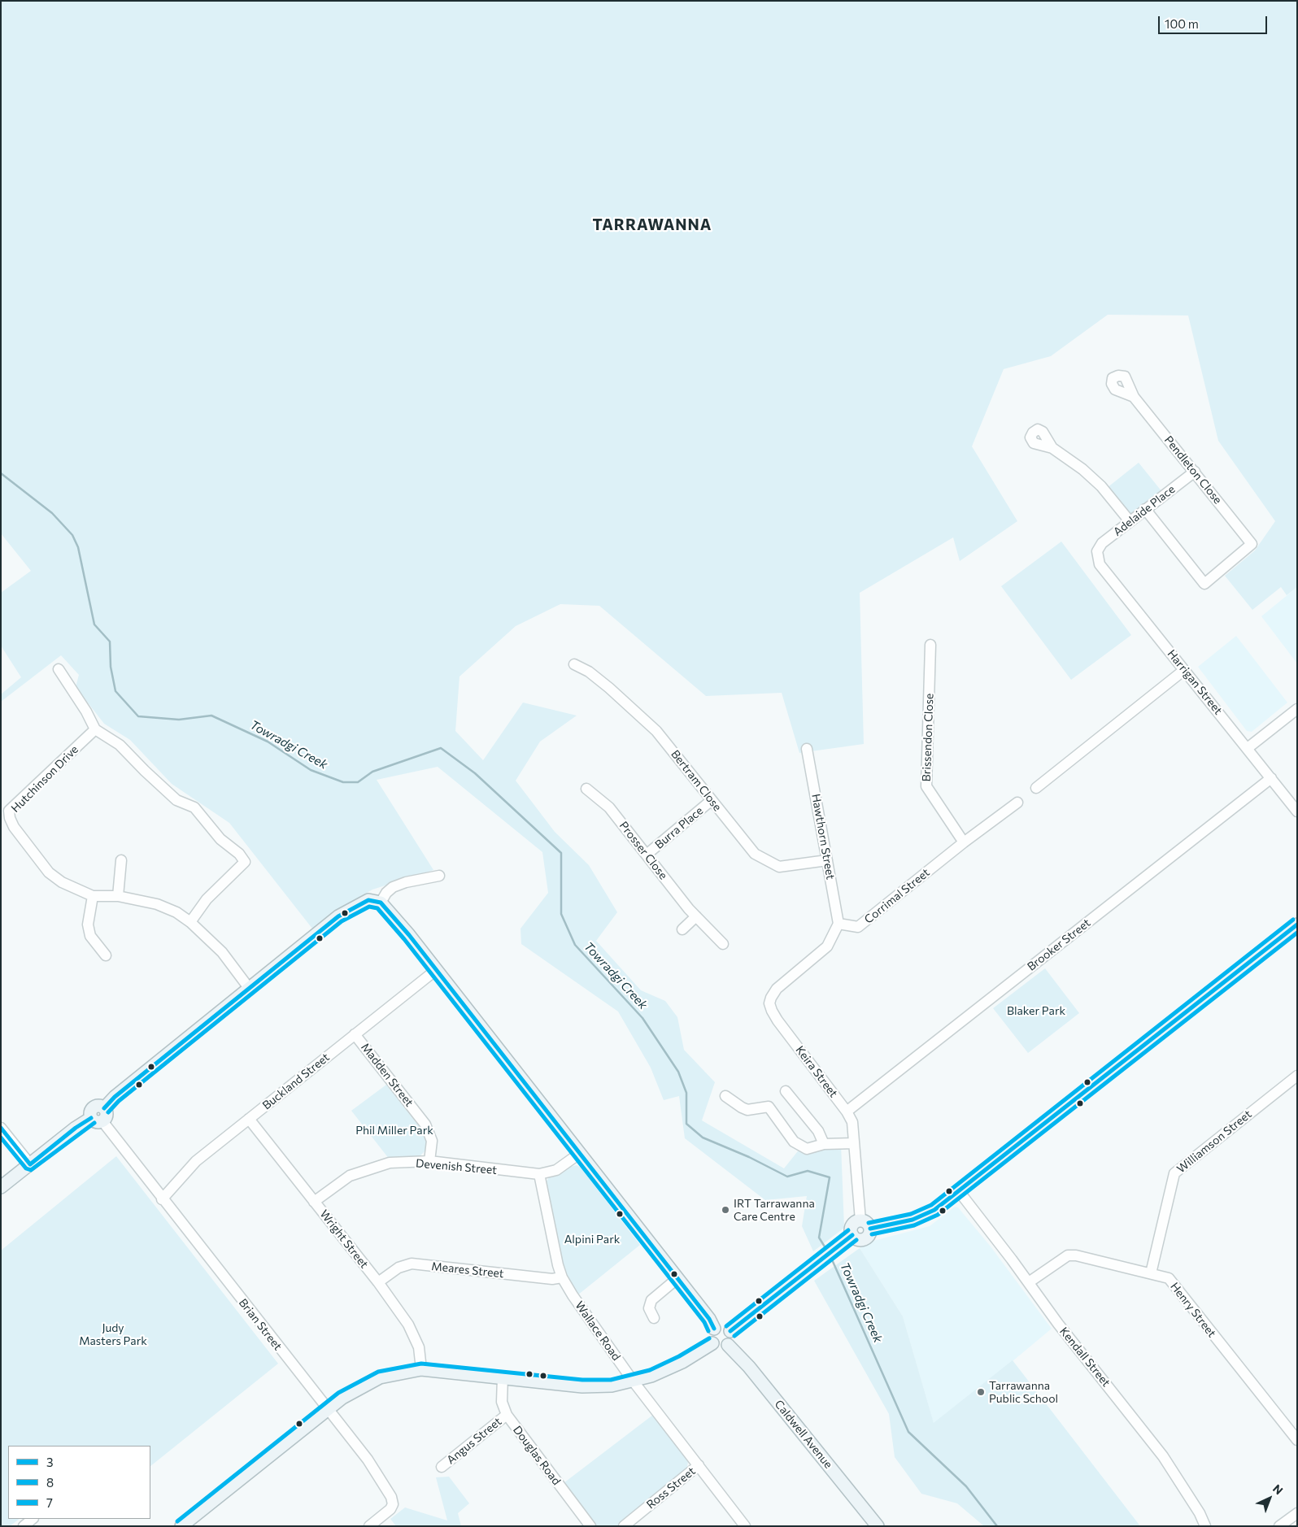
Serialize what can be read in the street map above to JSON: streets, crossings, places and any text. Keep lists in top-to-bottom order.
{
  "streets": {
    "main road": ["Caldwell Avenue"],
    "street": [
      "Pendleton Close",
      "Adelaide Place",
      "Harrigan Street",
      "Brissendon Close",
      "Hutchinson Drive",
      "Bertram Close",
      "Burra Place",
      "Hawthorn Street",
      "Prosser Close",
      "Corrimal Street",
      "Brooker Street",
      "Keira Street",
      "Madden Street",
      "Buckland Street",
      "Williamson Street",
      "Devenish Street",
      "Wright Street",
      "Meares Street",
      "Henry Street",
      "Brian Street",
      "Wallace Road",
      "Kendall Street",
      "Angus Street",
      "Douglas Road",
      "Ross Street"
    ]
  },
  "crossings": [
    ["Pendleton Close", "Adelaide Place"],
    ["Adelaide Place", "Harrigan Street"],
    ["Harrigan Street", "Brooker Street"],
    ["Brissendon Close", "Corrimal Street"],
    ["Bertram Close", "Burra Place"],
    ["Bertram Close", "Hawthorn Street"],
    ["Burra Place", "Prosser Close"],
    ["Hawthorn Street", "Corrimal Street"],
    ["Hawthorn Street", "Keira Street"],
    ["Corrimal Street", "Keira Street"],
    ["Brooker Street", "Keira Street"],
    ["Madden Street", "Buckland Street"],
    ["Madden Street", "Devenish Street"],
    ["Buckland Street", "Wright Street"],
    ["Buckland Street", "Brian Street"],
    ["Williamson Street", "Henry Street"],
    ["Devenish Street", "Wright Street"],
    ["Devenish Street", "Wallace Road"],
    ["Wright Street", "Meares Street"],
    ["Meares Street", "Wallace Road"],
    ["Henry Street", "Kendall Street"],
    ["Wallace Road", "Ross Street"],
    ["Angus Street", "Douglas Road"]
  ],
  "districts": ["TARRAWANNA"],
  "water": ["Towradgi Creek"],
  "parks": [
    "Blaker Park",
    "Phil Miller Park",
    "Alpini Park",
    "Judy Masters Park"
  ],
  "places": ["IRT Tarrawanna Care Centre", "Tarrawanna Public School"],
  "lines": ["transit line 3", "transit line 8", "transit line 7"],
  "legend": ["3", "8", "7"],
  "scale_bar": "100 m",
  "north": "top right"
}
